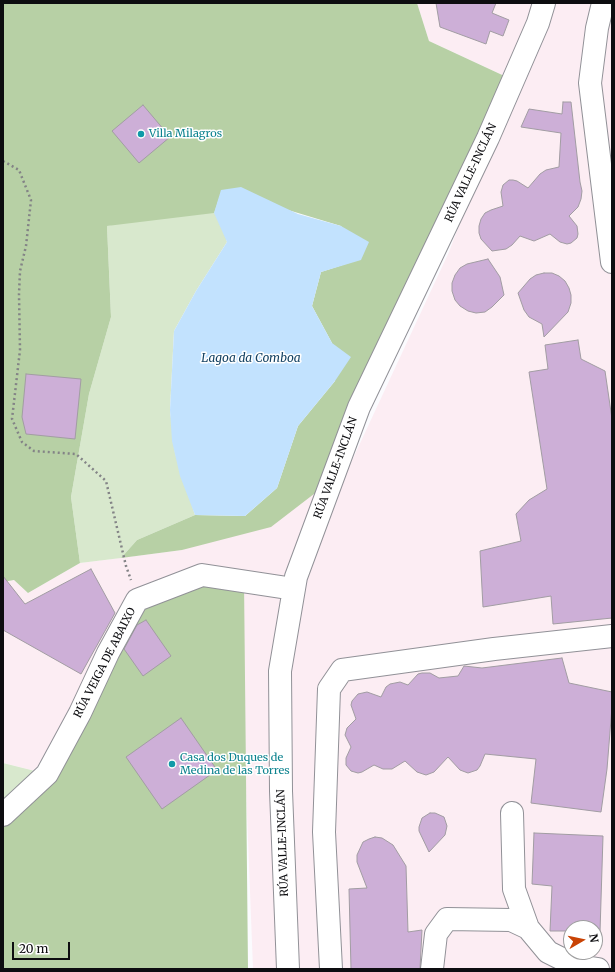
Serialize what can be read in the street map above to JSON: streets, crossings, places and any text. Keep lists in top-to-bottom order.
{
  "streets": {
    "street": ["RÚA VALLE-INCLÁN", "RÚA VEIGA DE ABAIXO"]
  },
  "crossings": [
    ["RÚA VALLE-INCLÁN", "RÚA VEIGA DE ABAIXO"]
  ],
  "water": ["Lagoa da Comboa"],
  "places": ["Villa Milagros", "Casa dos Duques de Medina de las Torres"],
  "scale_bar": "20 m",
  "north": "right"
}
